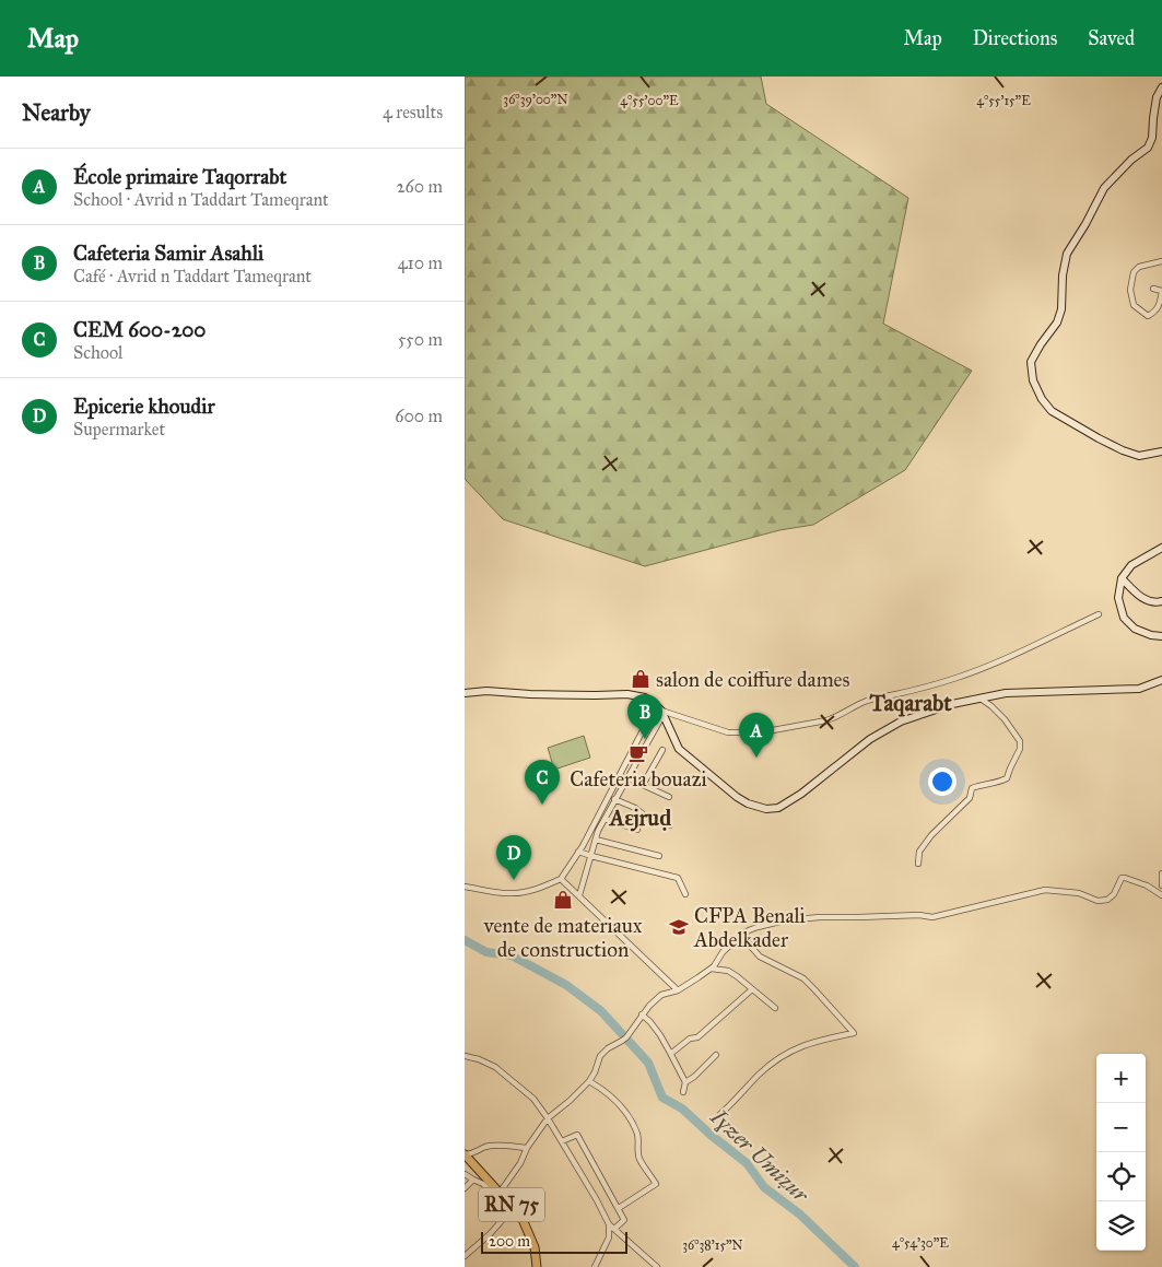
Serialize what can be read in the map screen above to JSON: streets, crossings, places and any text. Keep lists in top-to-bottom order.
{
  "streets": {
    "main road": ["RN 75"]
  },
  "districts": ["Taqarabt", "Aɛjruḍ"],
  "water": ["Iɣzer Umiẓur"],
  "places": {
    "shop": ["salon de coiffure dames", "vente de materiaux de construction"],
    "cafe": ["Cafeteria bouazi"],
    "school or university": ["CFPA Benali Abdelkader"]
  },
  "scale_bar": "200 m",
  "page": {
    "header": "Map",
    "nav": ["Map", "Directions", "Saved"],
    "heading": ["Nearby", "4 results"],
    "list": [
      {
        "mark": "A",
        "name": "École primaire Taqorrabt",
        "note": "School · Avrid n Taddart Tameqrant",
        "value": "260 m"
      },
      {
        "mark": "B",
        "name": "Cafeteria Samir Asahli",
        "note": "Café · Avrid n Taddart Tameqrant",
        "value": "410 m"
      },
      {
        "mark": "C",
        "name": "CEM 600-200",
        "note": "School",
        "value": "550 m"
      },
      {
        "mark": "D",
        "name": "Epicerie khoudir",
        "note": "Supermarket",
        "value": "600 m"
      }
    ],
    "pins": [
      "B",
      "A",
      "C",
      "D"
    ],
    "map_buttons": ["+", "−"],
    "scale": "200 m"
  },
  "coordinates": [
    "36°39'00\"N",
    "4°55'00\"E",
    "4°55'15\"E",
    "4°54'30\"E",
    "36°38'15\"N"
  ]
}
